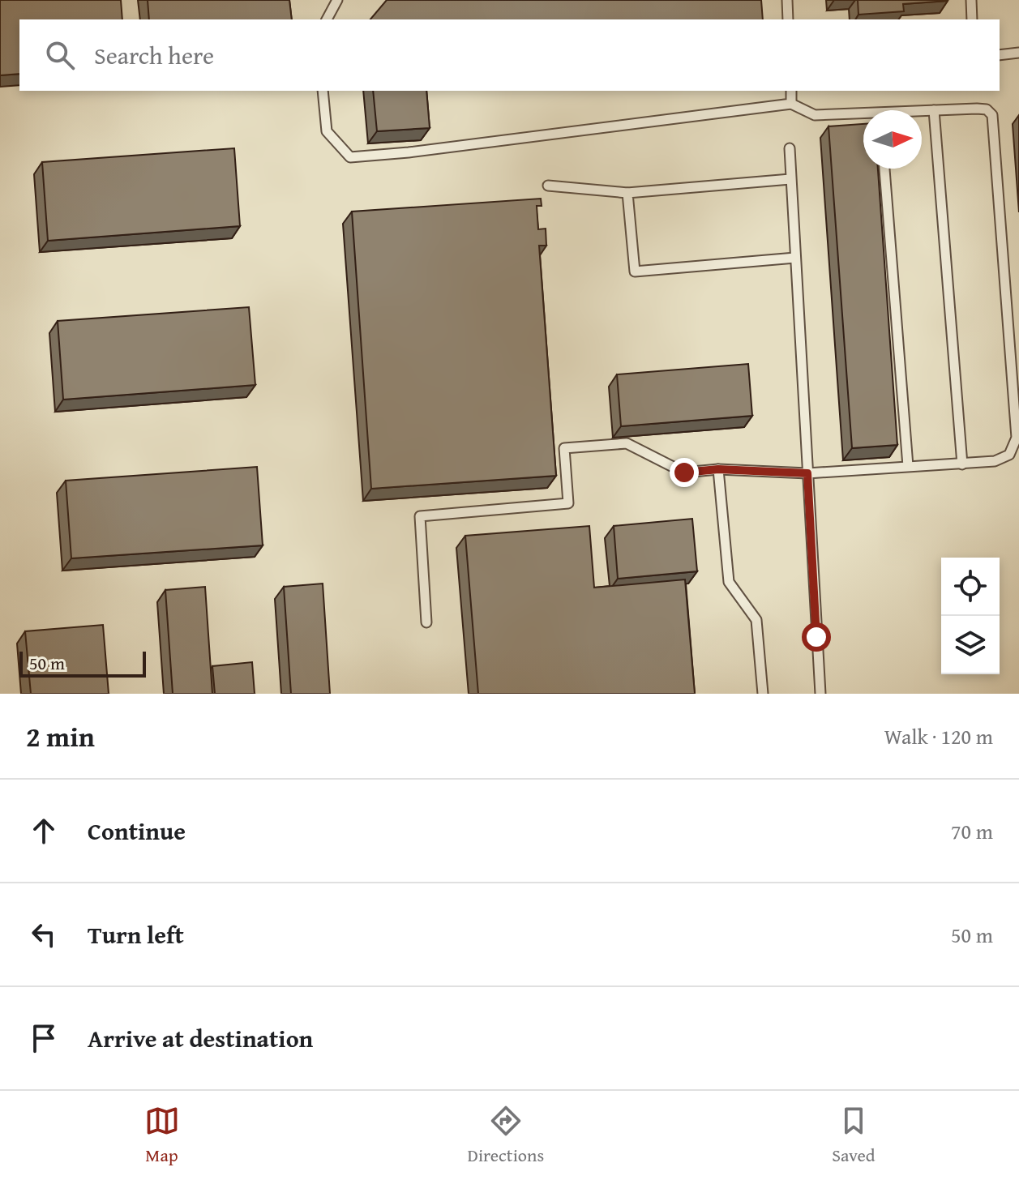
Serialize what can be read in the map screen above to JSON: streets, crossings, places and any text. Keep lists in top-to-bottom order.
{
  "scale_bar": "50 m",
  "north": "right",
  "page": {
    "search": "Search here",
    "scale": "50 m",
    "heading": ["2 min", "Walk · 120 m"],
    "list": [
      ["Continue", "70 m"],
      ["Turn left", "50 m"],
      "Arrive at destination"
    ],
    "nav": ["Map", "Directions", "Saved"]
  }
}
